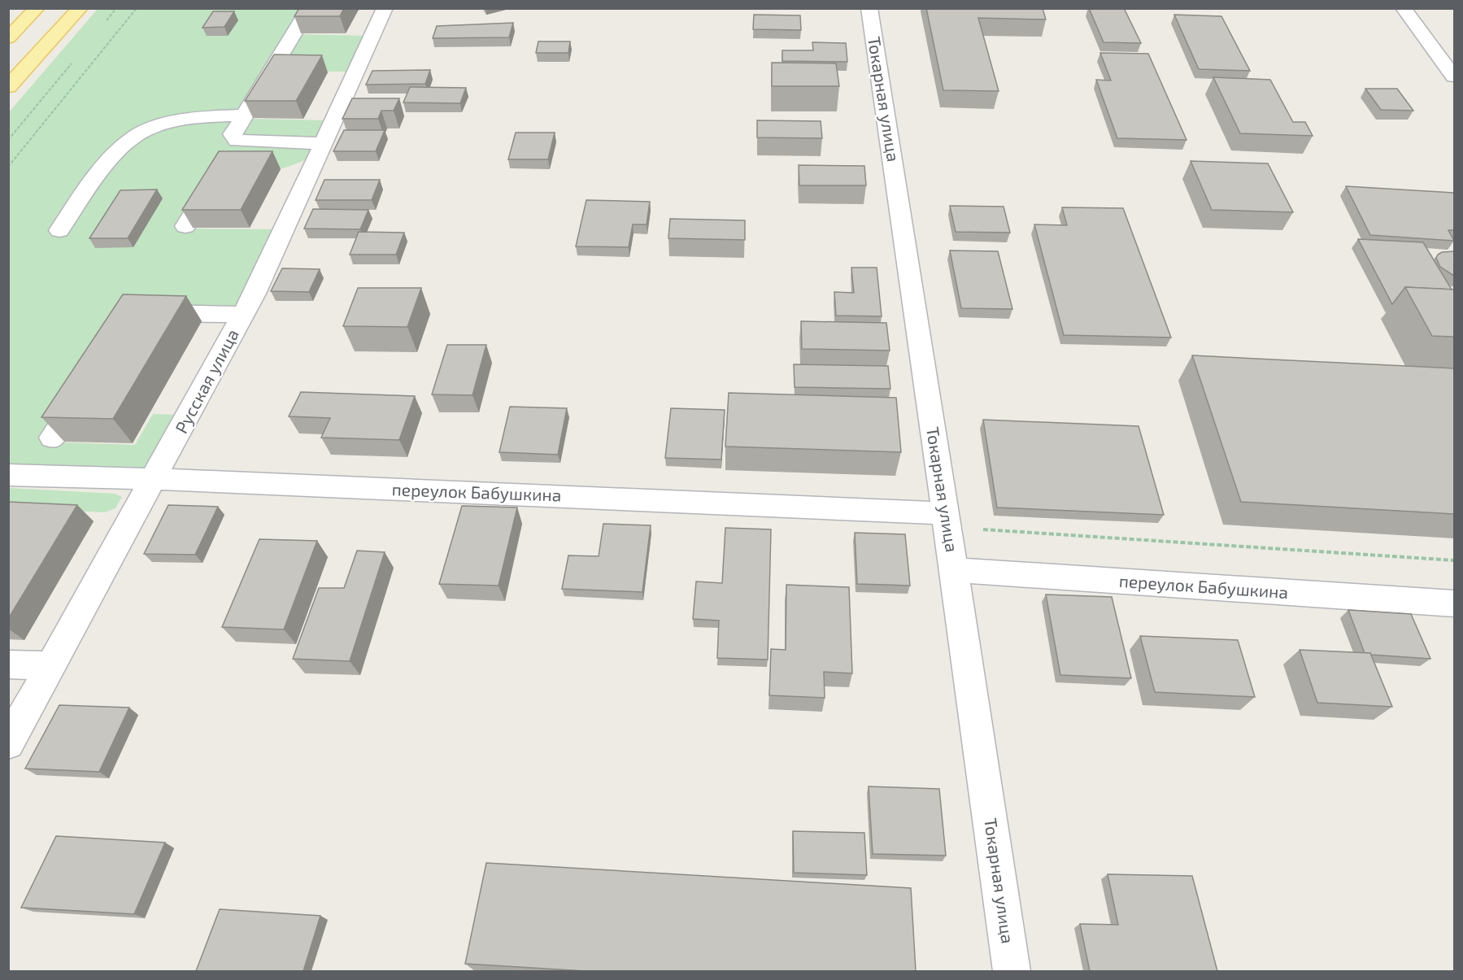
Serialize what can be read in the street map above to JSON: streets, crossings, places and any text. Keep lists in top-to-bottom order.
{
  "streets": {
    "street": ["Токарная улица", "Русская улица", "переулок Бабушкина"]
  },
  "crossings": [
    ["Токарная улица", "переулок Бабушкина"],
    ["Русская улица", "переулок Бабушкина"]
  ]
}
